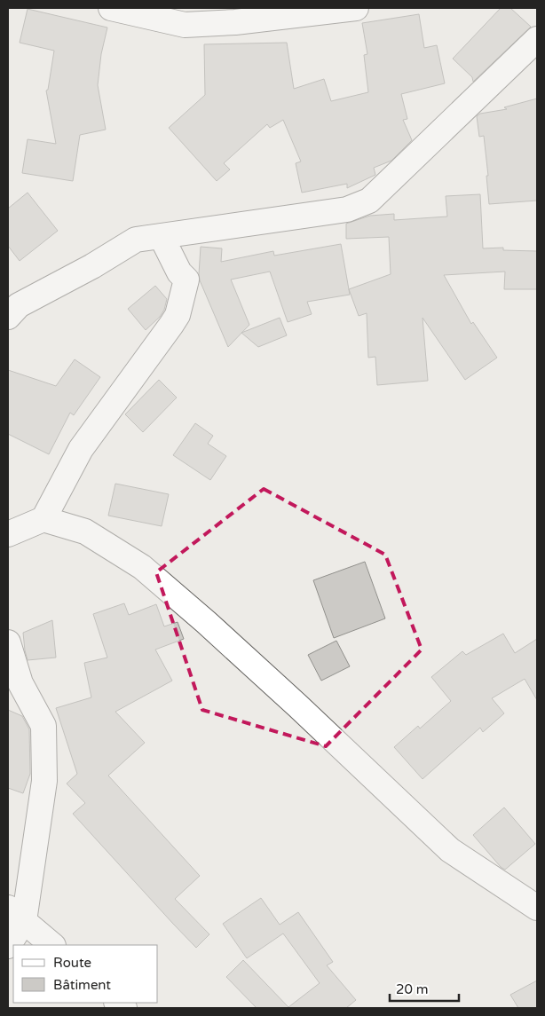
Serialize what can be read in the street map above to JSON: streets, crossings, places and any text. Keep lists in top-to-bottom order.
{
  "legend": ["Route", "Bâtiment"],
  "scale_bar": "20 m"
}
